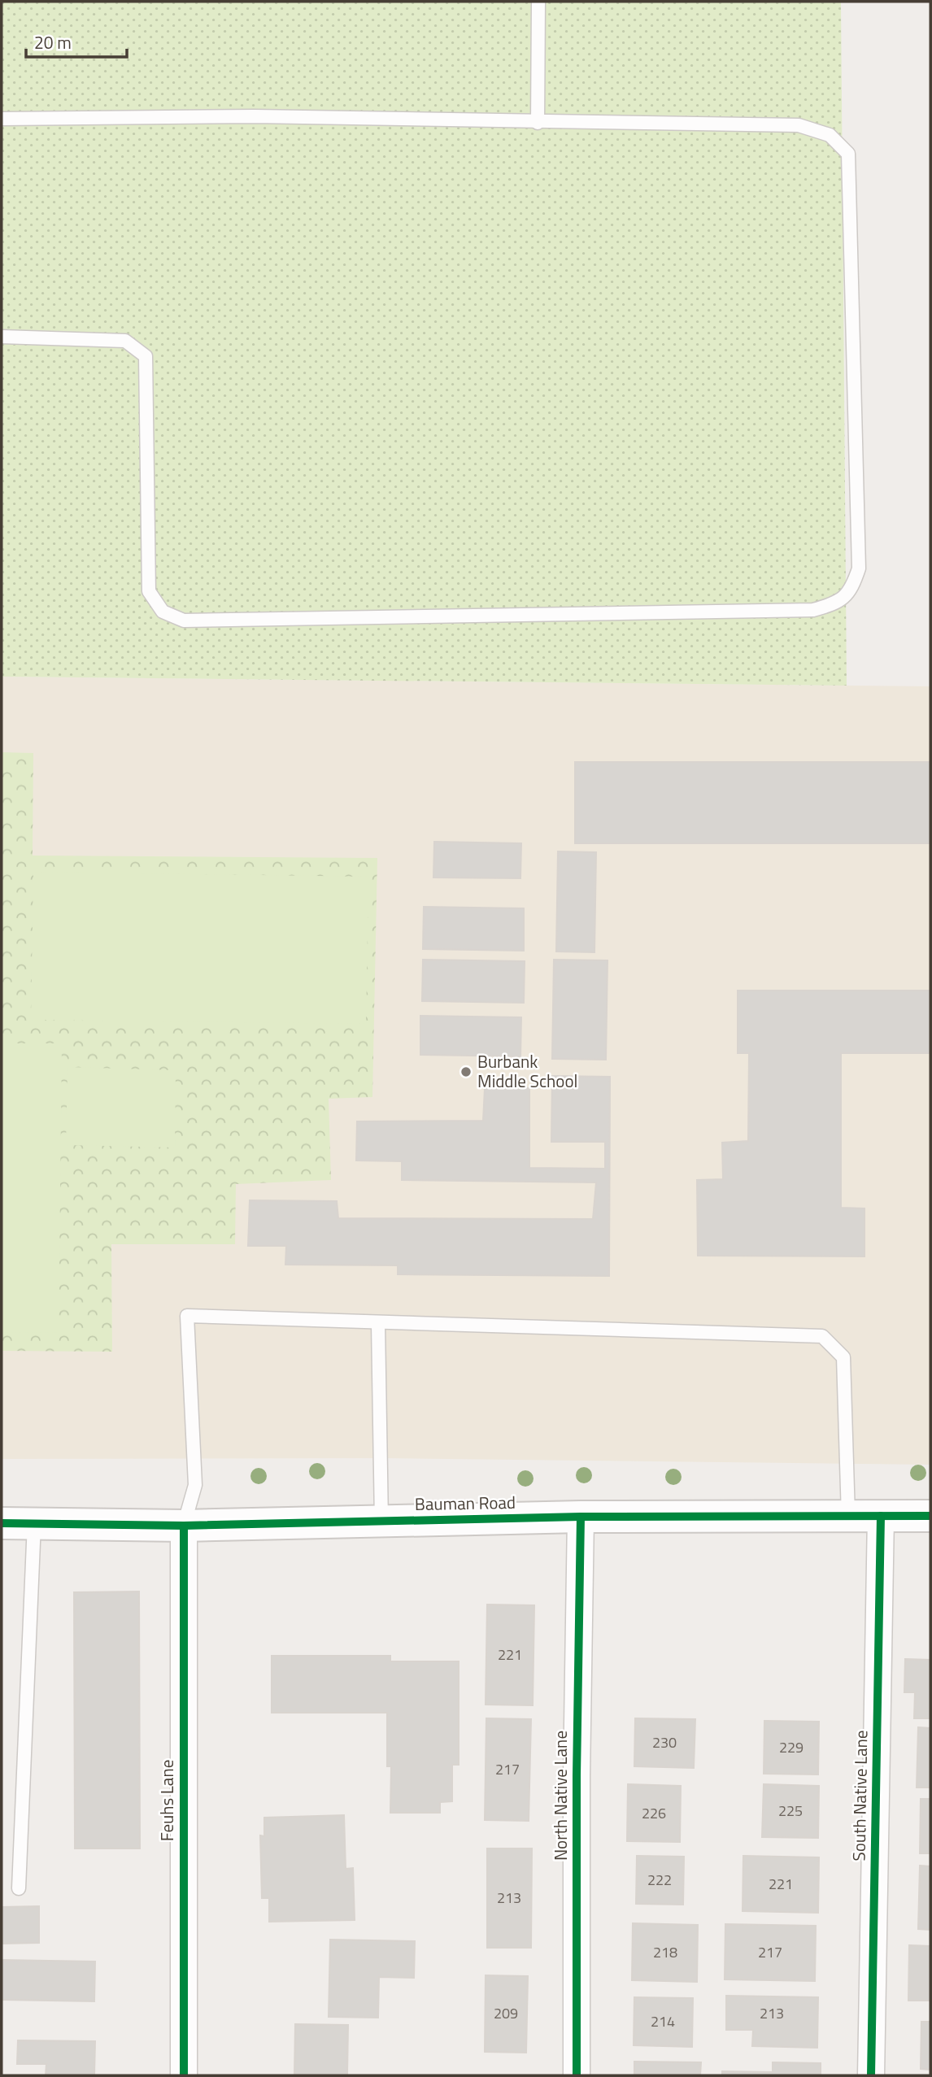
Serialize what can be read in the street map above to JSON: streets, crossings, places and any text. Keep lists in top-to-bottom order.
{
  "streets": {
    "street": [
      "Bauman Road",
      "North Native Lane",
      "South Native Lane",
      "Feuhs Lane"
    ]
  },
  "crossings": [
    ["Bauman Road", "North Native Lane"],
    ["Bauman Road", "South Native Lane"],
    ["Bauman Road", "Feuhs Lane"]
  ],
  "places": ["Burbank Middle School"],
  "house_numbers": [
    "221",
    "230",
    "229",
    "217",
    "225",
    "226",
    "222",
    "221",
    "213",
    "218",
    "217",
    "209",
    "213",
    "214"
  ],
  "scale_bar": "20 m"
}
